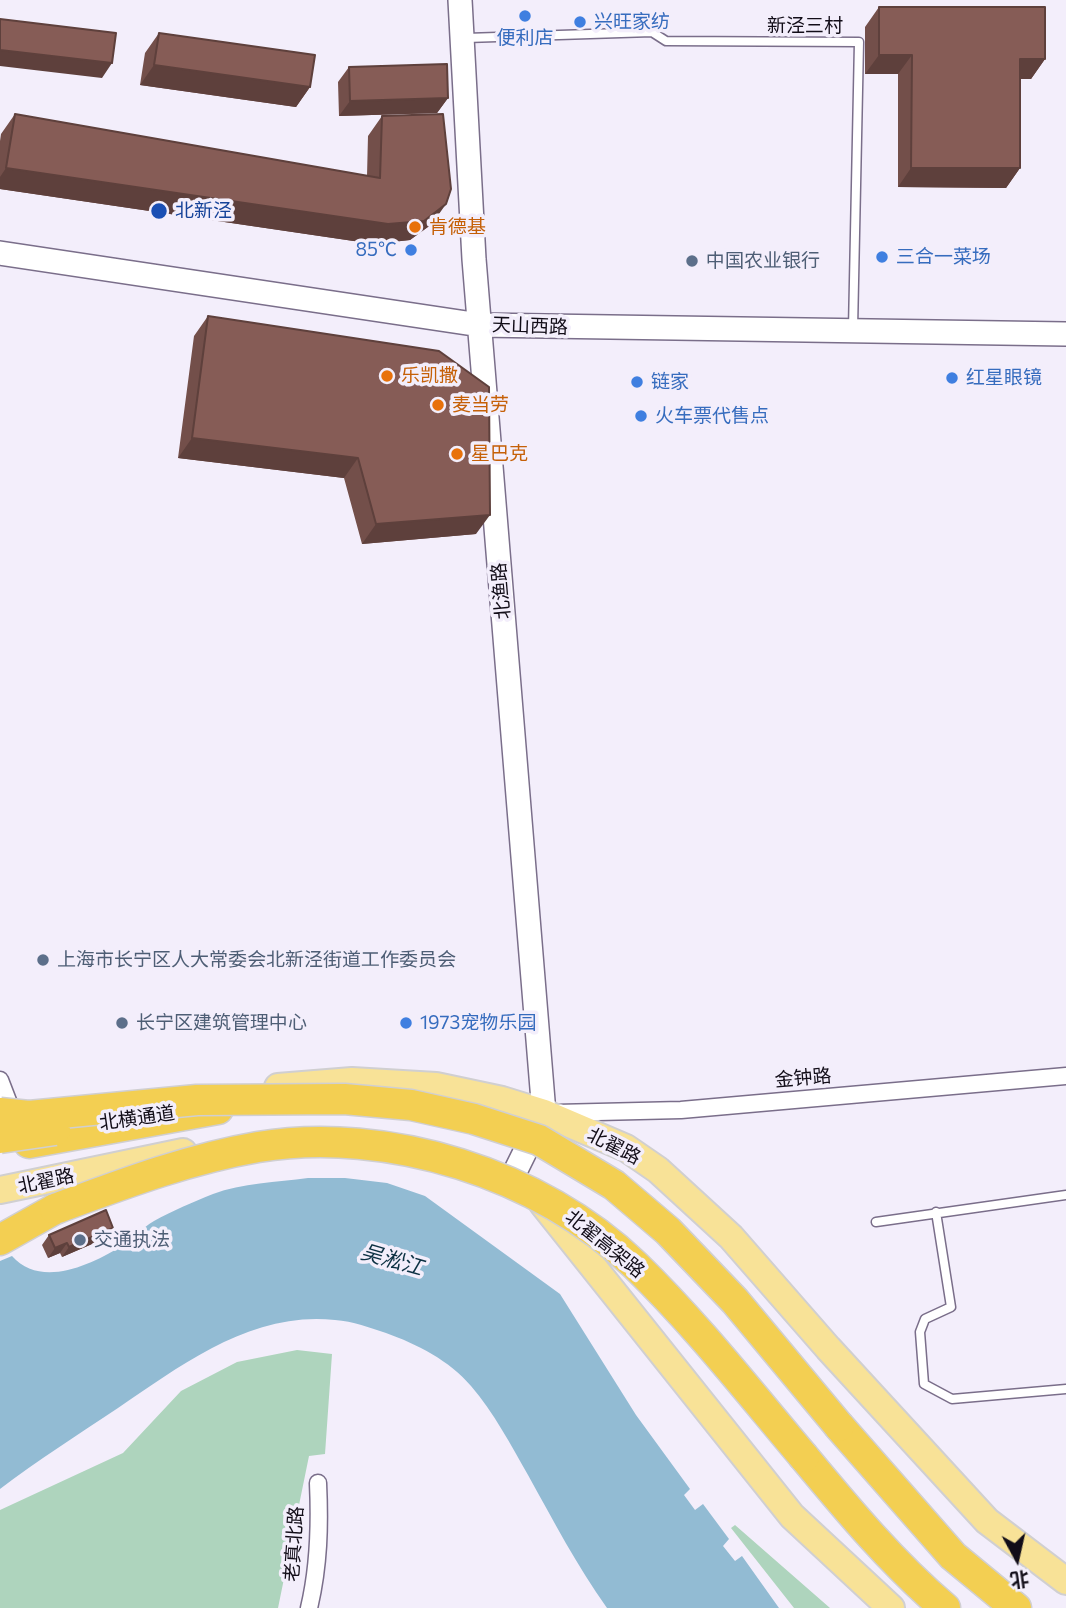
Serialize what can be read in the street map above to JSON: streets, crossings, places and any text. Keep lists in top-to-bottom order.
{
  "streets": {
    "highway": ["北横通道", "北翟高架路"],
    "main road": ["北翟路"],
    "street": [
      "天山西路",
      "北渔路",
      "金钟路",
      "老真北路"
    ],
    "lane": ["新泾三村"]
  },
  "crossings": [
    ["新泾三村", "天山西路"],
    ["新泾三村", "北渔路"],
    ["天山西路", "北渔路"],
    ["北渔路", "金钟路"],
    ["北渔路", "北翟路"],
    ["金钟路", "北翟路"],
    ["北横通道", "北翟路"]
  ],
  "water": ["吴淞江"],
  "places": [
    "便利店",
    "兴旺家纺",
    "北新泾",
    "肯德基",
    "85℃",
    "三合一菜场",
    "中国农业银行",
    "乐凯撒",
    "红星眼镜",
    "链家",
    "麦当劳",
    "火车票代售点",
    "星巴克",
    "上海市长宁区人大常委会北新泾街道工作委员会",
    "长宁区建筑管理中心",
    "1973宠物乐园",
    "交通执法"
  ],
  "north": "bottom"
}
